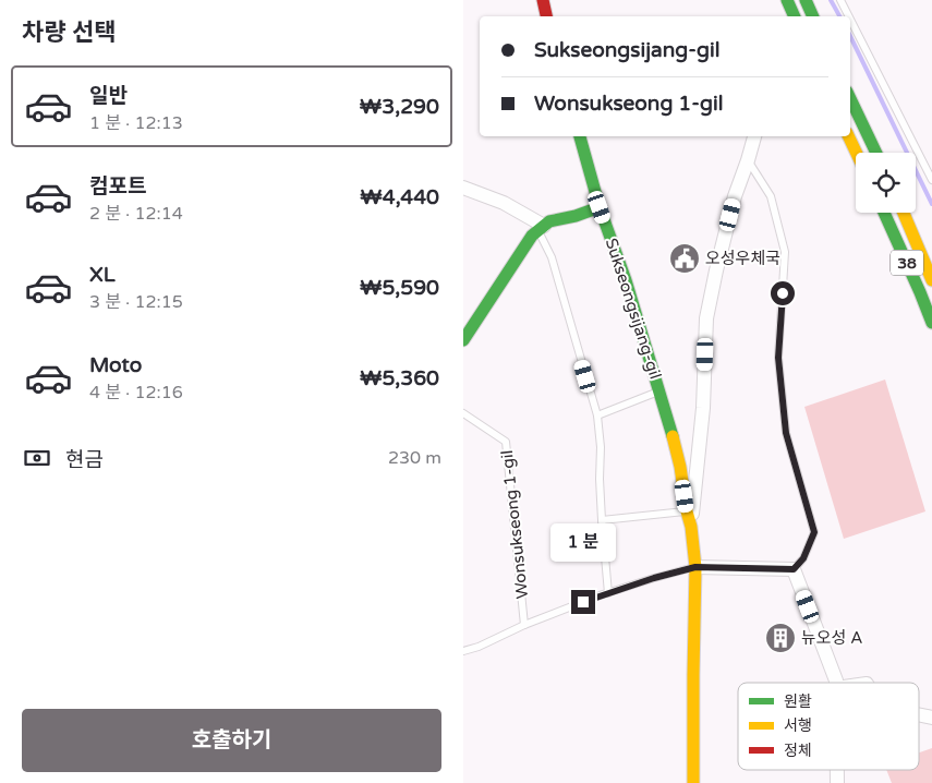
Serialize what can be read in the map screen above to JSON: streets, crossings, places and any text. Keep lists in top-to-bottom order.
{
  "streets": {
    "street": ["38", "Sukseongsijang-gil"],
    "lane": ["Wonsukseong 1-gil"]
  },
  "crossings": [
    ["Sukseongsijang-gil", "Wonsukseong 1-gil"]
  ],
  "places": {
    "public building": ["오성우체국"],
    "building": ["뉴오성 A"]
  },
  "legend": ["원활", "서행", "정체"],
  "page": {
    "heading": "차량 선택",
    "banner": ["Sukseongsijang-gil", "Wonsukseong 1-gil"],
    "list": [
      {
        "name": "일반",
        "note": "1 분 · 12:13",
        "value": "₩3,290"
      },
      {
        "name": "컴포트",
        "note": "2 분 · 12:14",
        "value": "₩4,440"
      },
      {
        "name": "XL",
        "note": "3 분 · 12:15",
        "value": "₩5,590"
      },
      {
        "name": "Moto",
        "note": "4 분 · 12:16",
        "value": "₩5,360"
      }
    ],
    "pay": ["현금", "230 m"],
    "bubble": "1 분",
    "buttons": "호출하기"
  }
}
